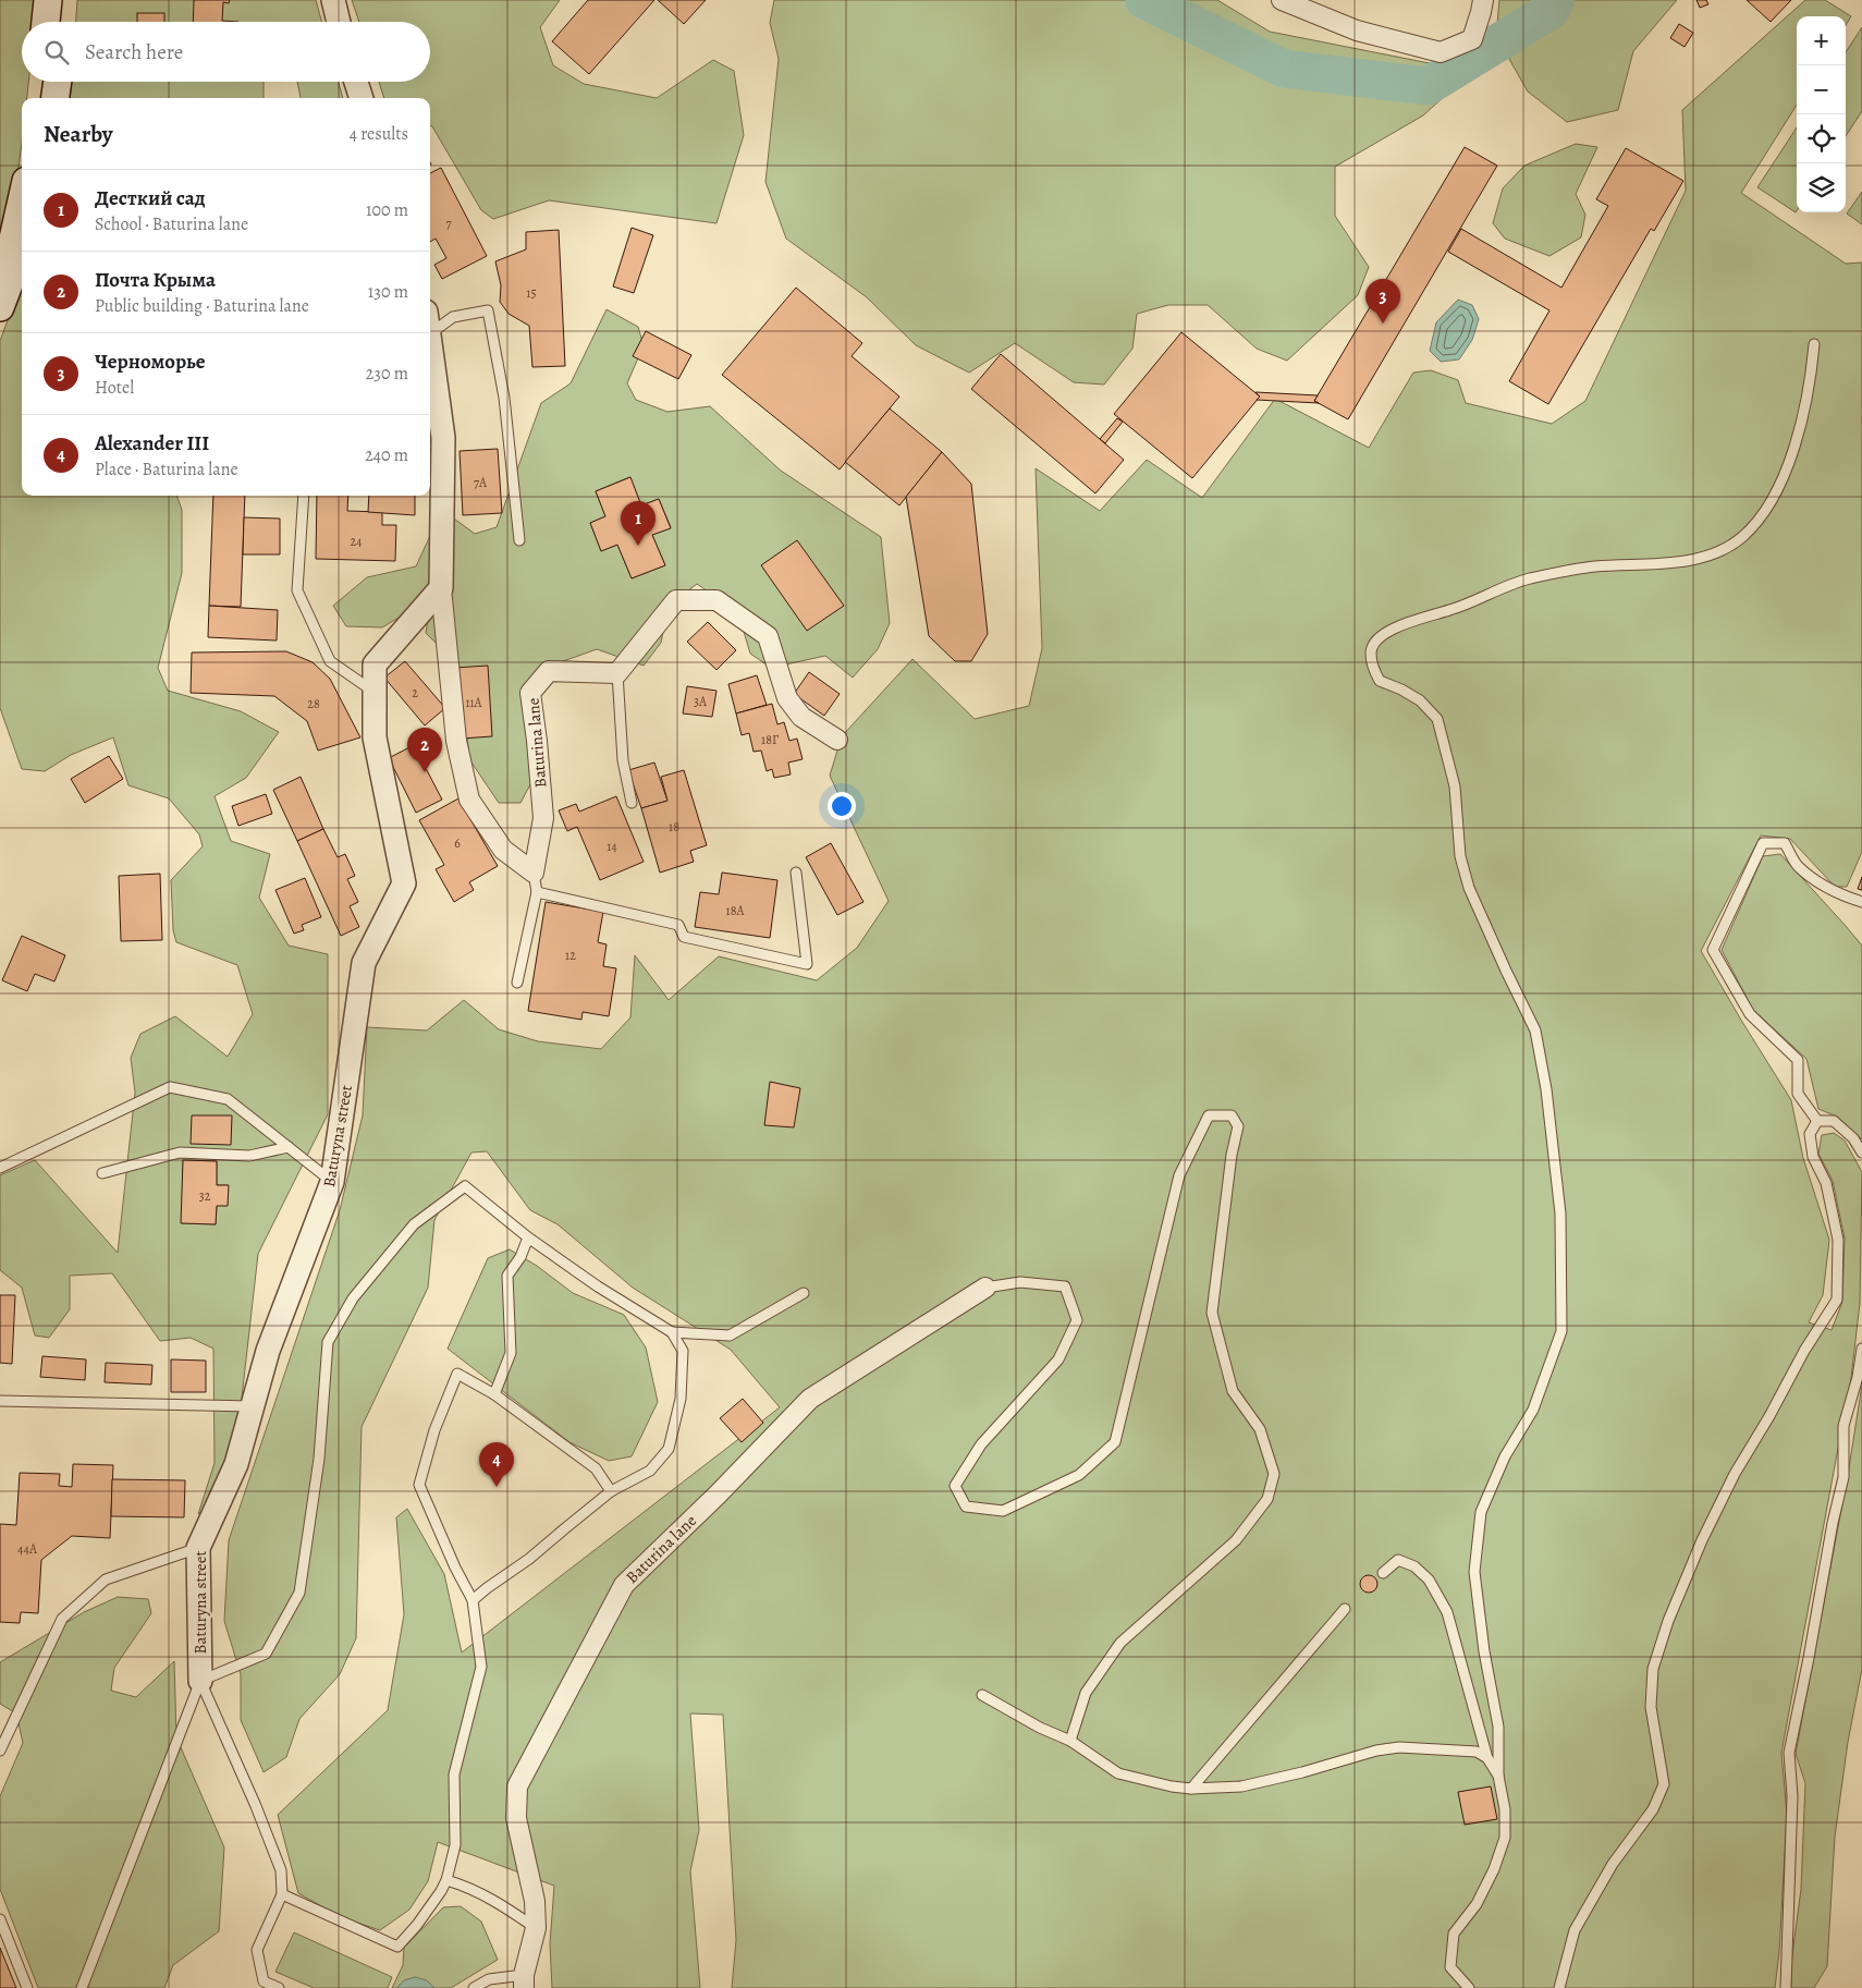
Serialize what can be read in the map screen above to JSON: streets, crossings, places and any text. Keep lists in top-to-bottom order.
{
  "streets": {
    "street": ["Baturina lane", "Baturyna street"]
  },
  "house_numbers": [
    "7",
    "15",
    "7А",
    "24",
    "2",
    "3А",
    "11А",
    "28",
    "18Г",
    "18",
    "6",
    "14",
    "18А",
    "12",
    "32",
    "44А"
  ],
  "page": {
    "map_buttons": ["+", "−"],
    "search": "Search here",
    "heading": ["Nearby", "4 results"],
    "list": [
      {
        "mark": "1",
        "name": "Десткий сад",
        "note": "School · Baturina lane",
        "value": "100 m"
      },
      {
        "mark": "2",
        "name": "Почта Крыма",
        "note": "Public building · Baturina lane",
        "value": "130 m"
      },
      {
        "mark": "3",
        "name": "Черноморье",
        "note": "Hotel",
        "value": "230 m"
      },
      {
        "mark": "4",
        "name": "Alexander III",
        "note": "Place · Baturina lane",
        "value": "240 m"
      }
    ],
    "pins": [
      "3",
      "1",
      "2",
      "4"
    ]
  }
}
